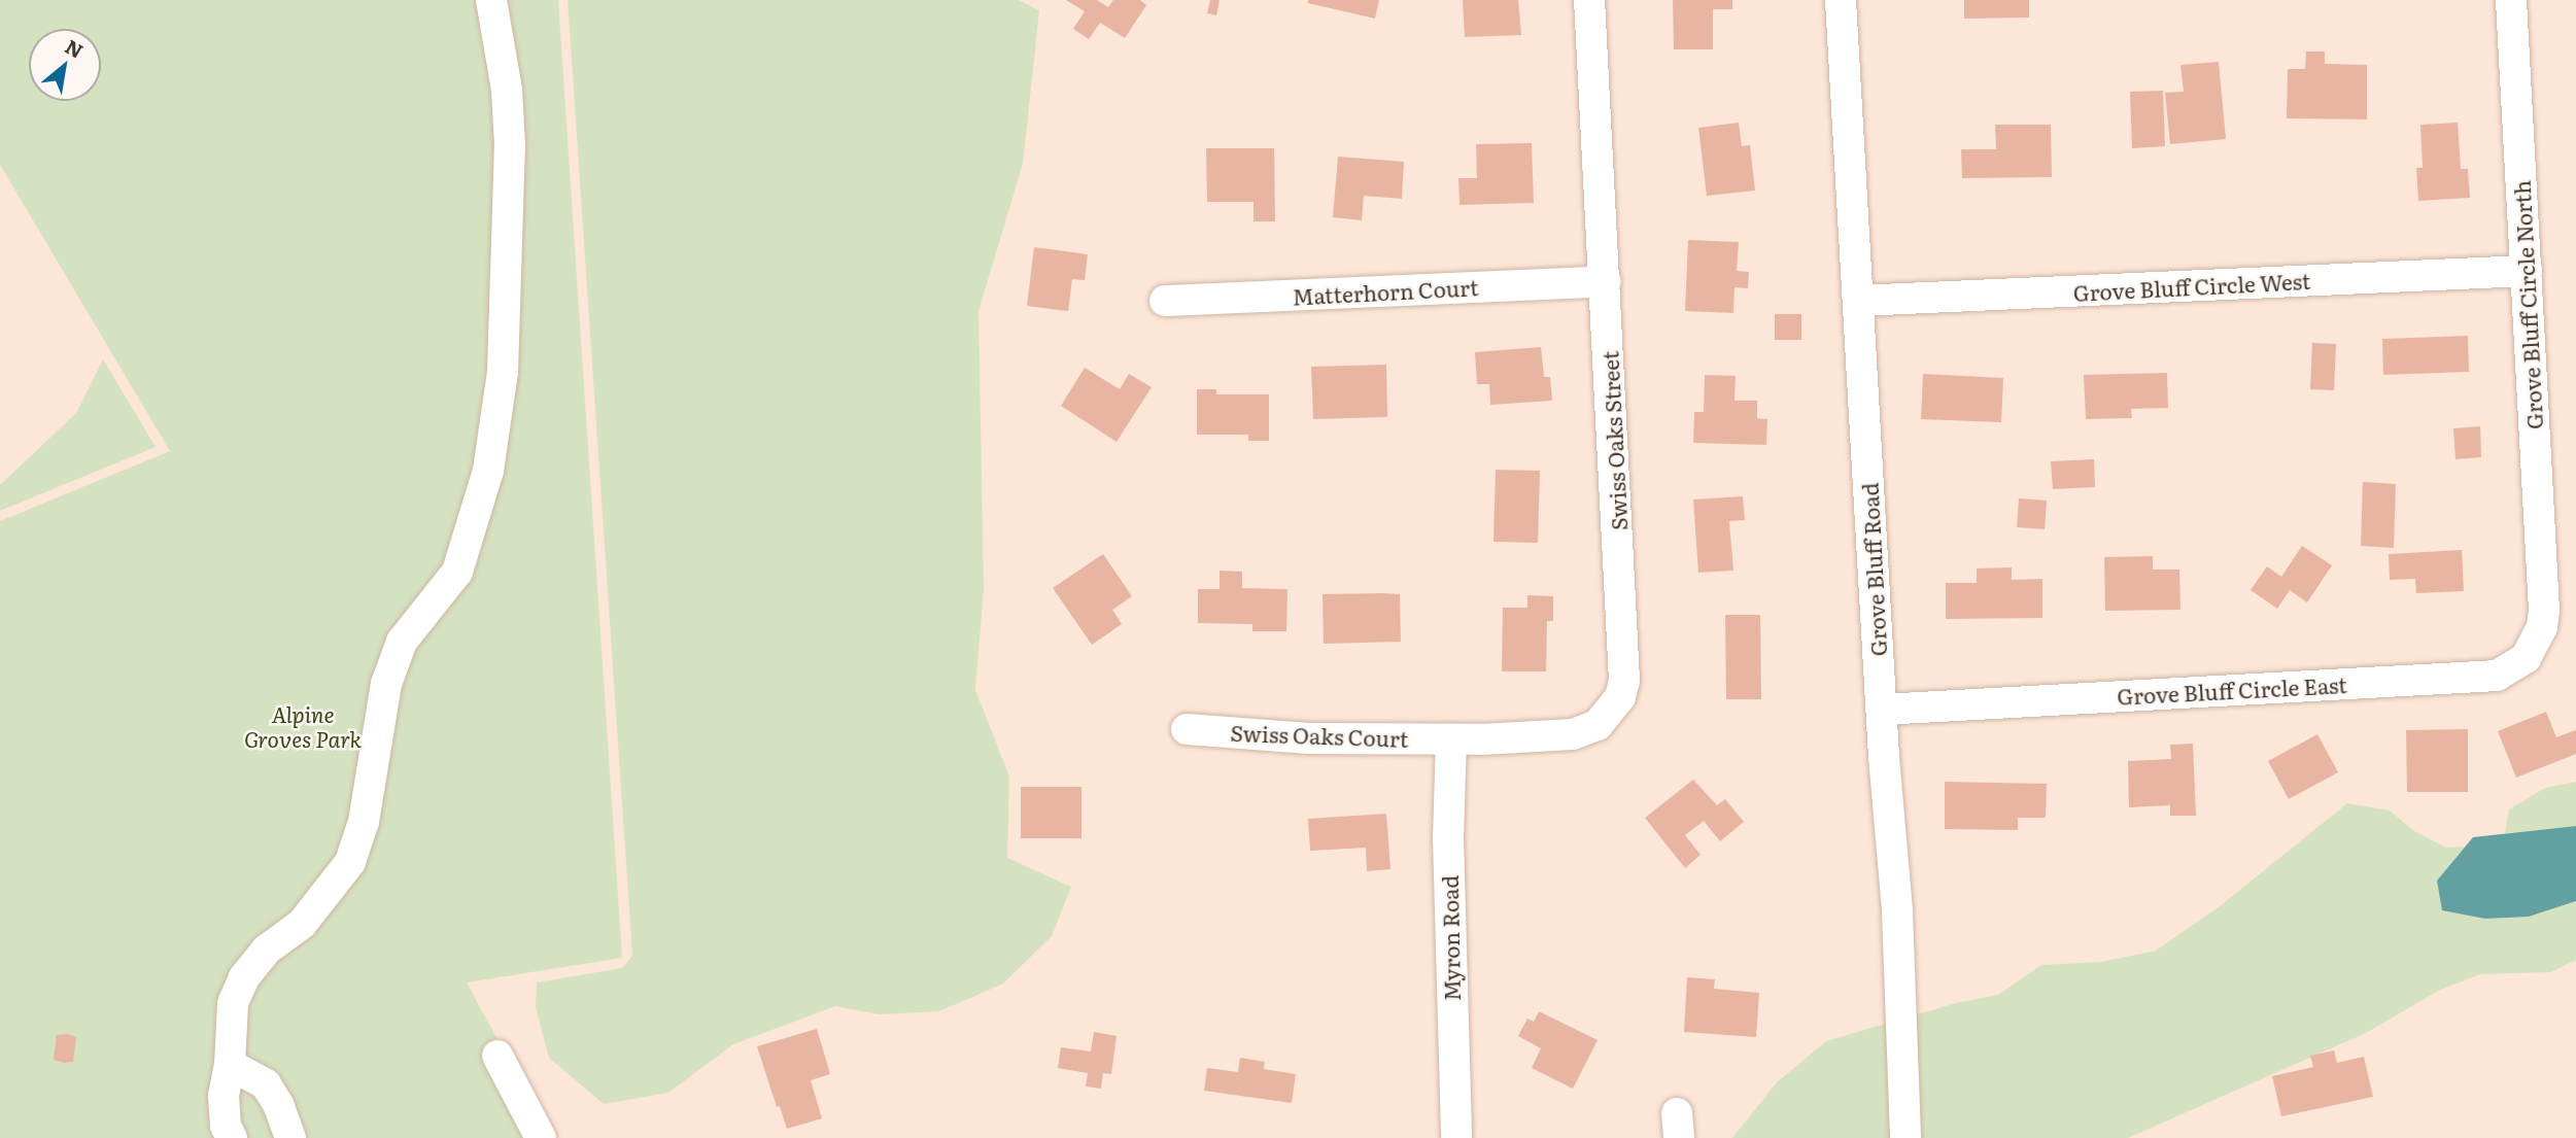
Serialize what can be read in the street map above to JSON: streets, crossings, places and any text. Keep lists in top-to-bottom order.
{
  "streets": {
    "street": [
      "Grove Bluff Circle West",
      "Matterhorn Court",
      "Grove Bluff Circle North",
      "Swiss Oaks Street",
      "Grove Bluff Road",
      "Grove Bluff Circle East",
      "Swiss Oaks Court",
      "Myron Road"
    ]
  },
  "crossings": [
    ["Grove Bluff Circle West", "Grove Bluff Circle North"],
    ["Grove Bluff Circle West", "Grove Bluff Road"],
    ["Matterhorn Court", "Swiss Oaks Street"],
    ["Grove Bluff Circle North", "Grove Bluff Circle East"],
    ["Swiss Oaks Street", "Swiss Oaks Court"],
    ["Swiss Oaks Street", "Myron Road"],
    ["Grove Bluff Road", "Grove Bluff Circle East"],
    ["Swiss Oaks Court", "Myron Road"]
  ],
  "parks": ["Alpine Groves Park"],
  "north": "top right"
}
